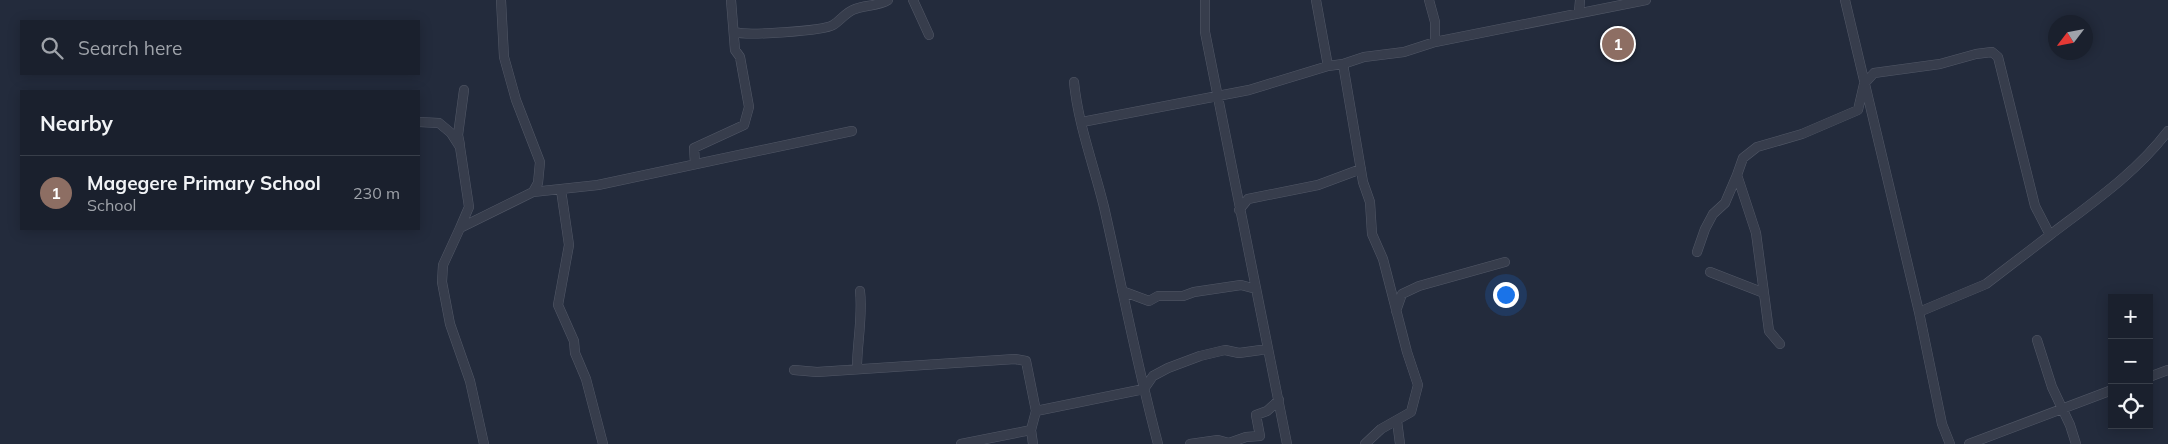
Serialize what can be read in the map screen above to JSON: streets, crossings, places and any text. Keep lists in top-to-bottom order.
{
  "north": "bottom left",
  "page": {
    "search": "Search here",
    "pins": "1",
    "heading": "Nearby",
    "list": [
      {
        "mark": "1",
        "name": "Magegere Primary School",
        "note": "School",
        "value": "230 m"
      }
    ],
    "map_buttons": ["+", "−"]
  }
}
